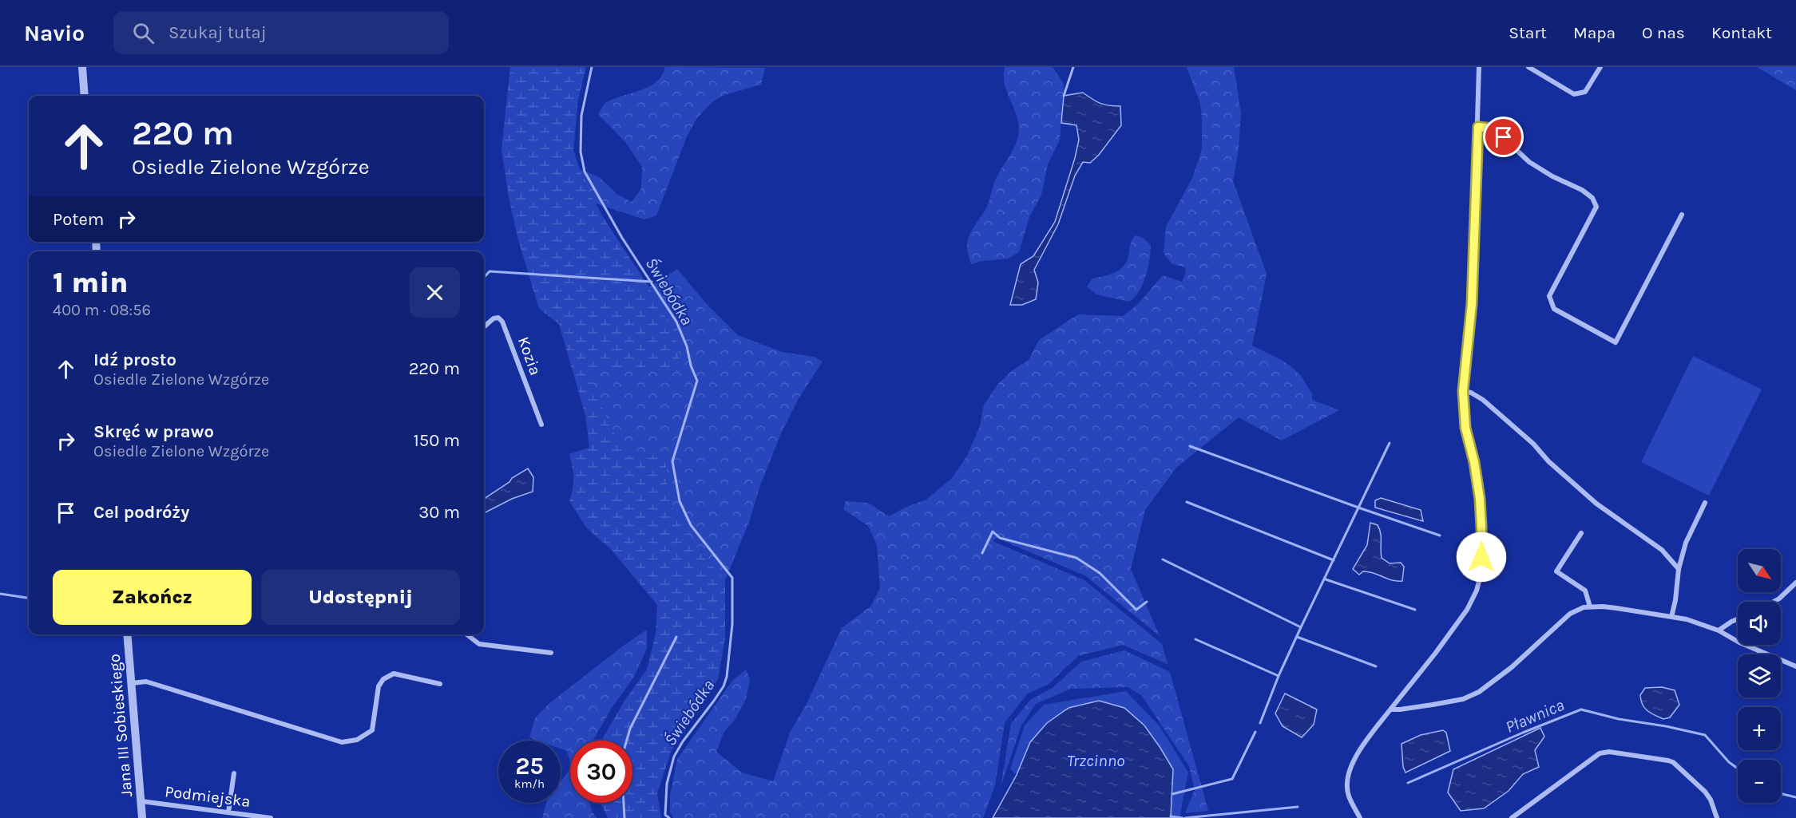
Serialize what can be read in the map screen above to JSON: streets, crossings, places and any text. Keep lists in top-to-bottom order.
{
  "streets": {
    "street": ["Kozia", "Jana III Sobieskiego", "Podmiejska"]
  },
  "crossings": [
    ["Jana III Sobieskiego", "Podmiejska"]
  ],
  "water": ["Świebódka", "Pławnica", "Trzcinno"],
  "north": "bottom right",
  "page": {
    "header": "Navio",
    "search": "Szukaj tutaj",
    "nav": [
      "Start",
      "Mapa",
      "O nas",
      "Kontakt"
    ],
    "turn": ["220 m", "Osiedle Zielone Wzgórze"],
    "then": "Potem",
    "heading": ["1 min", "400 m · 08:56"],
    "list": [
      {
        "name": "Idź prosto",
        "note": "Osiedle Zielone Wzgórze",
        "value": "220 m"
      },
      {
        "name": "Skręć w prawo",
        "note": "Osiedle Zielone Wzgórze",
        "value": "150 m"
      },
      {
        "name": "Cel podróży",
        "value": "30 m"
      }
    ],
    "map_buttons": ["+", "−"],
    "buttons": ["Zakończ", "Udostępnij"],
    "speed": "25 km/h",
    "limit": "30"
  }
}
